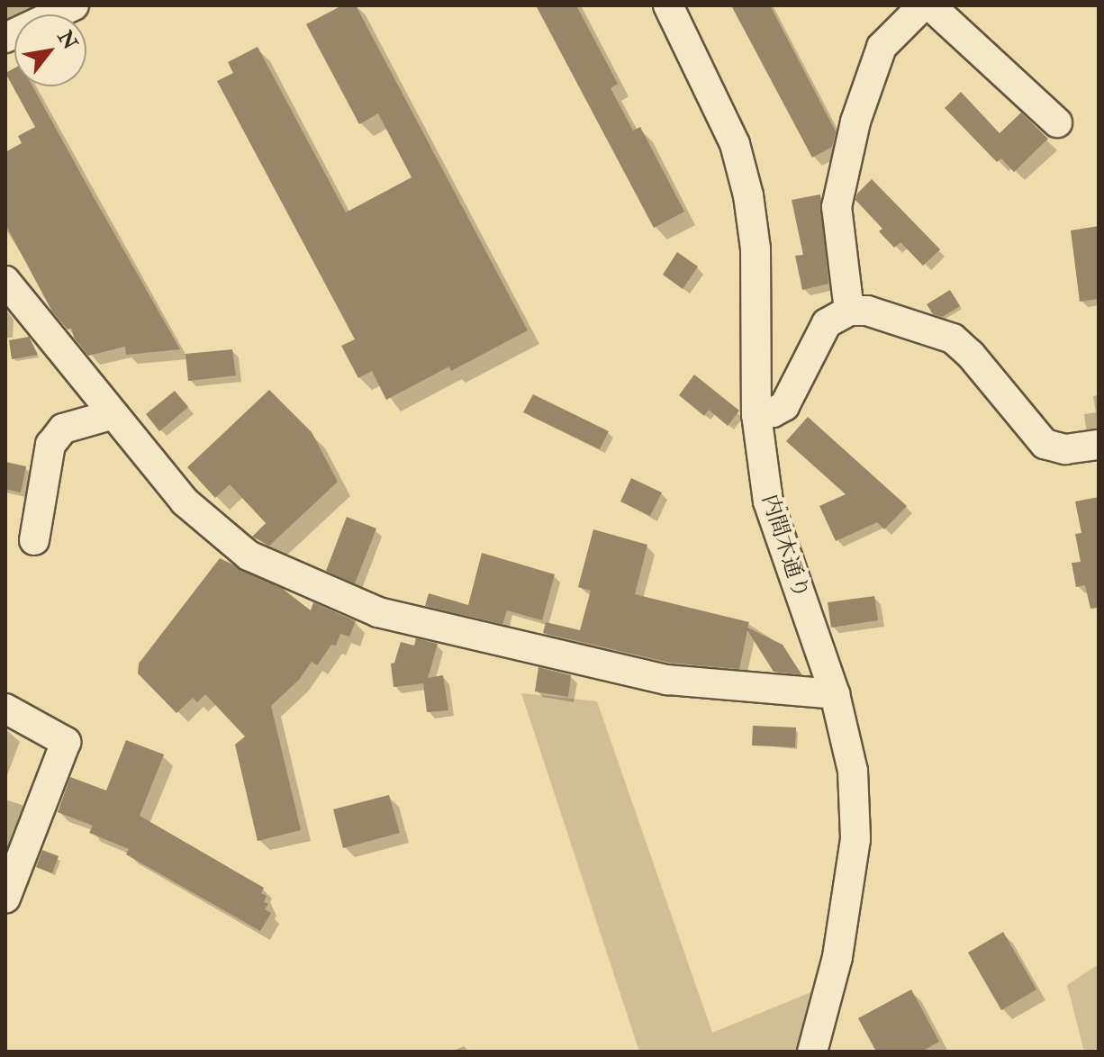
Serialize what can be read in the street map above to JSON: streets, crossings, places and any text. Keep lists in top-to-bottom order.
{
  "streets": {
    "street": ["内間木通り"]
  },
  "north": "top right"
}
